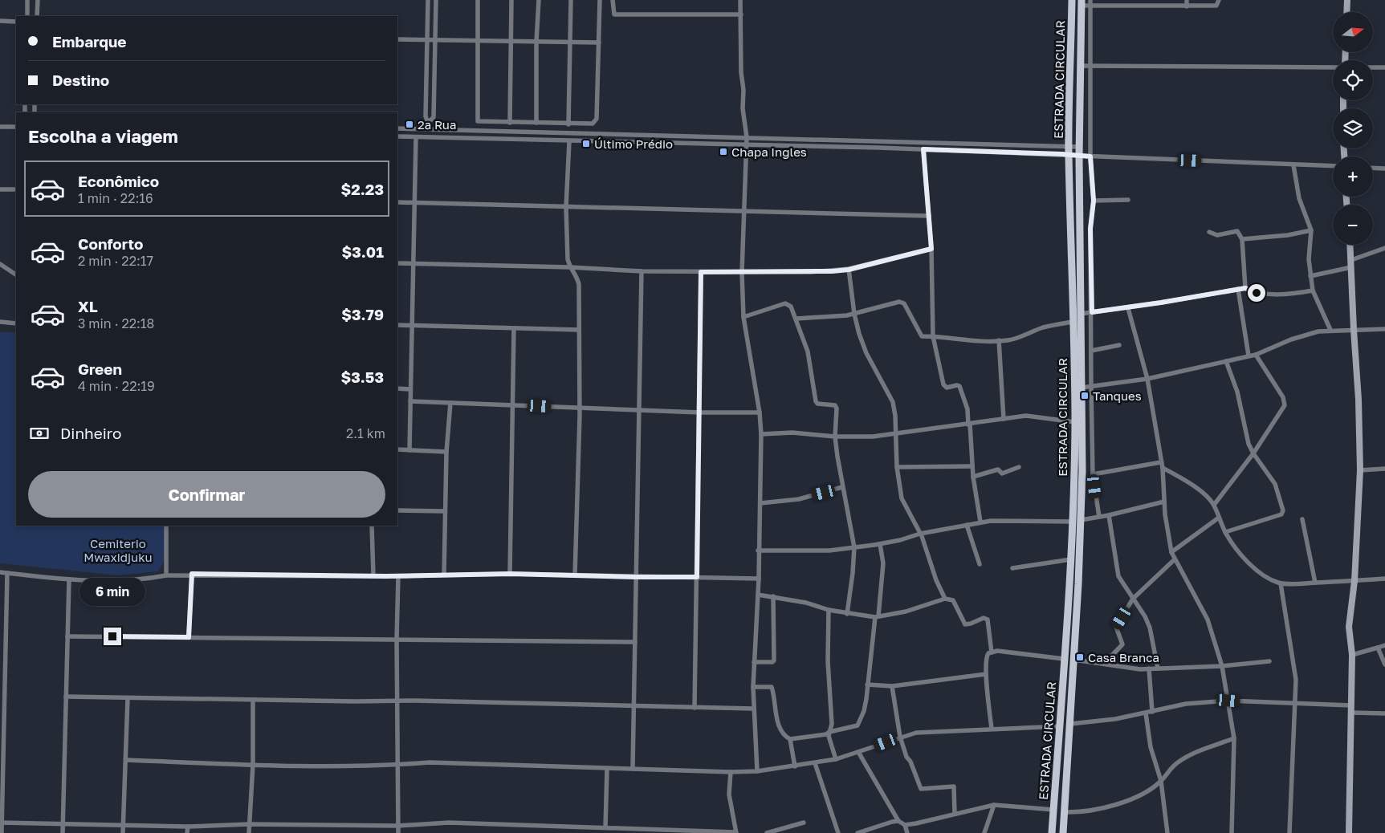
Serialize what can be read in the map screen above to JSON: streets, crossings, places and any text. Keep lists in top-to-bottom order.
{
  "streets": {
    "main road": ["ESTRADA CIRCULAR"]
  },
  "parks": ["Cemiterio Mwaxidjuku"],
  "places": {
    "transit": [
      "2ª Rua",
      "Último Prédio",
      "Chapa Ingles",
      "Tanques",
      "Casa Branca"
    ]
  },
  "north": "right",
  "page": {
    "map_buttons": ["+", "−"],
    "banner": ["Embarque", "Destino"],
    "heading": "Escolha a viagem",
    "list": [
      {
        "name": "Econômico",
        "note": "1 min · 22:16",
        "value": "$2.23"
      },
      {
        "name": "Conforto",
        "note": "2 min · 22:17",
        "value": "$3.01"
      },
      {
        "name": "XL",
        "note": "3 min · 22:18",
        "value": "$3.79"
      },
      {
        "name": "Green",
        "note": "4 min · 22:19",
        "value": "$3.53"
      }
    ],
    "pay": ["Dinheiro", "2.1 km"],
    "buttons": "Confirmar",
    "bubble": "6 min"
  }
}
